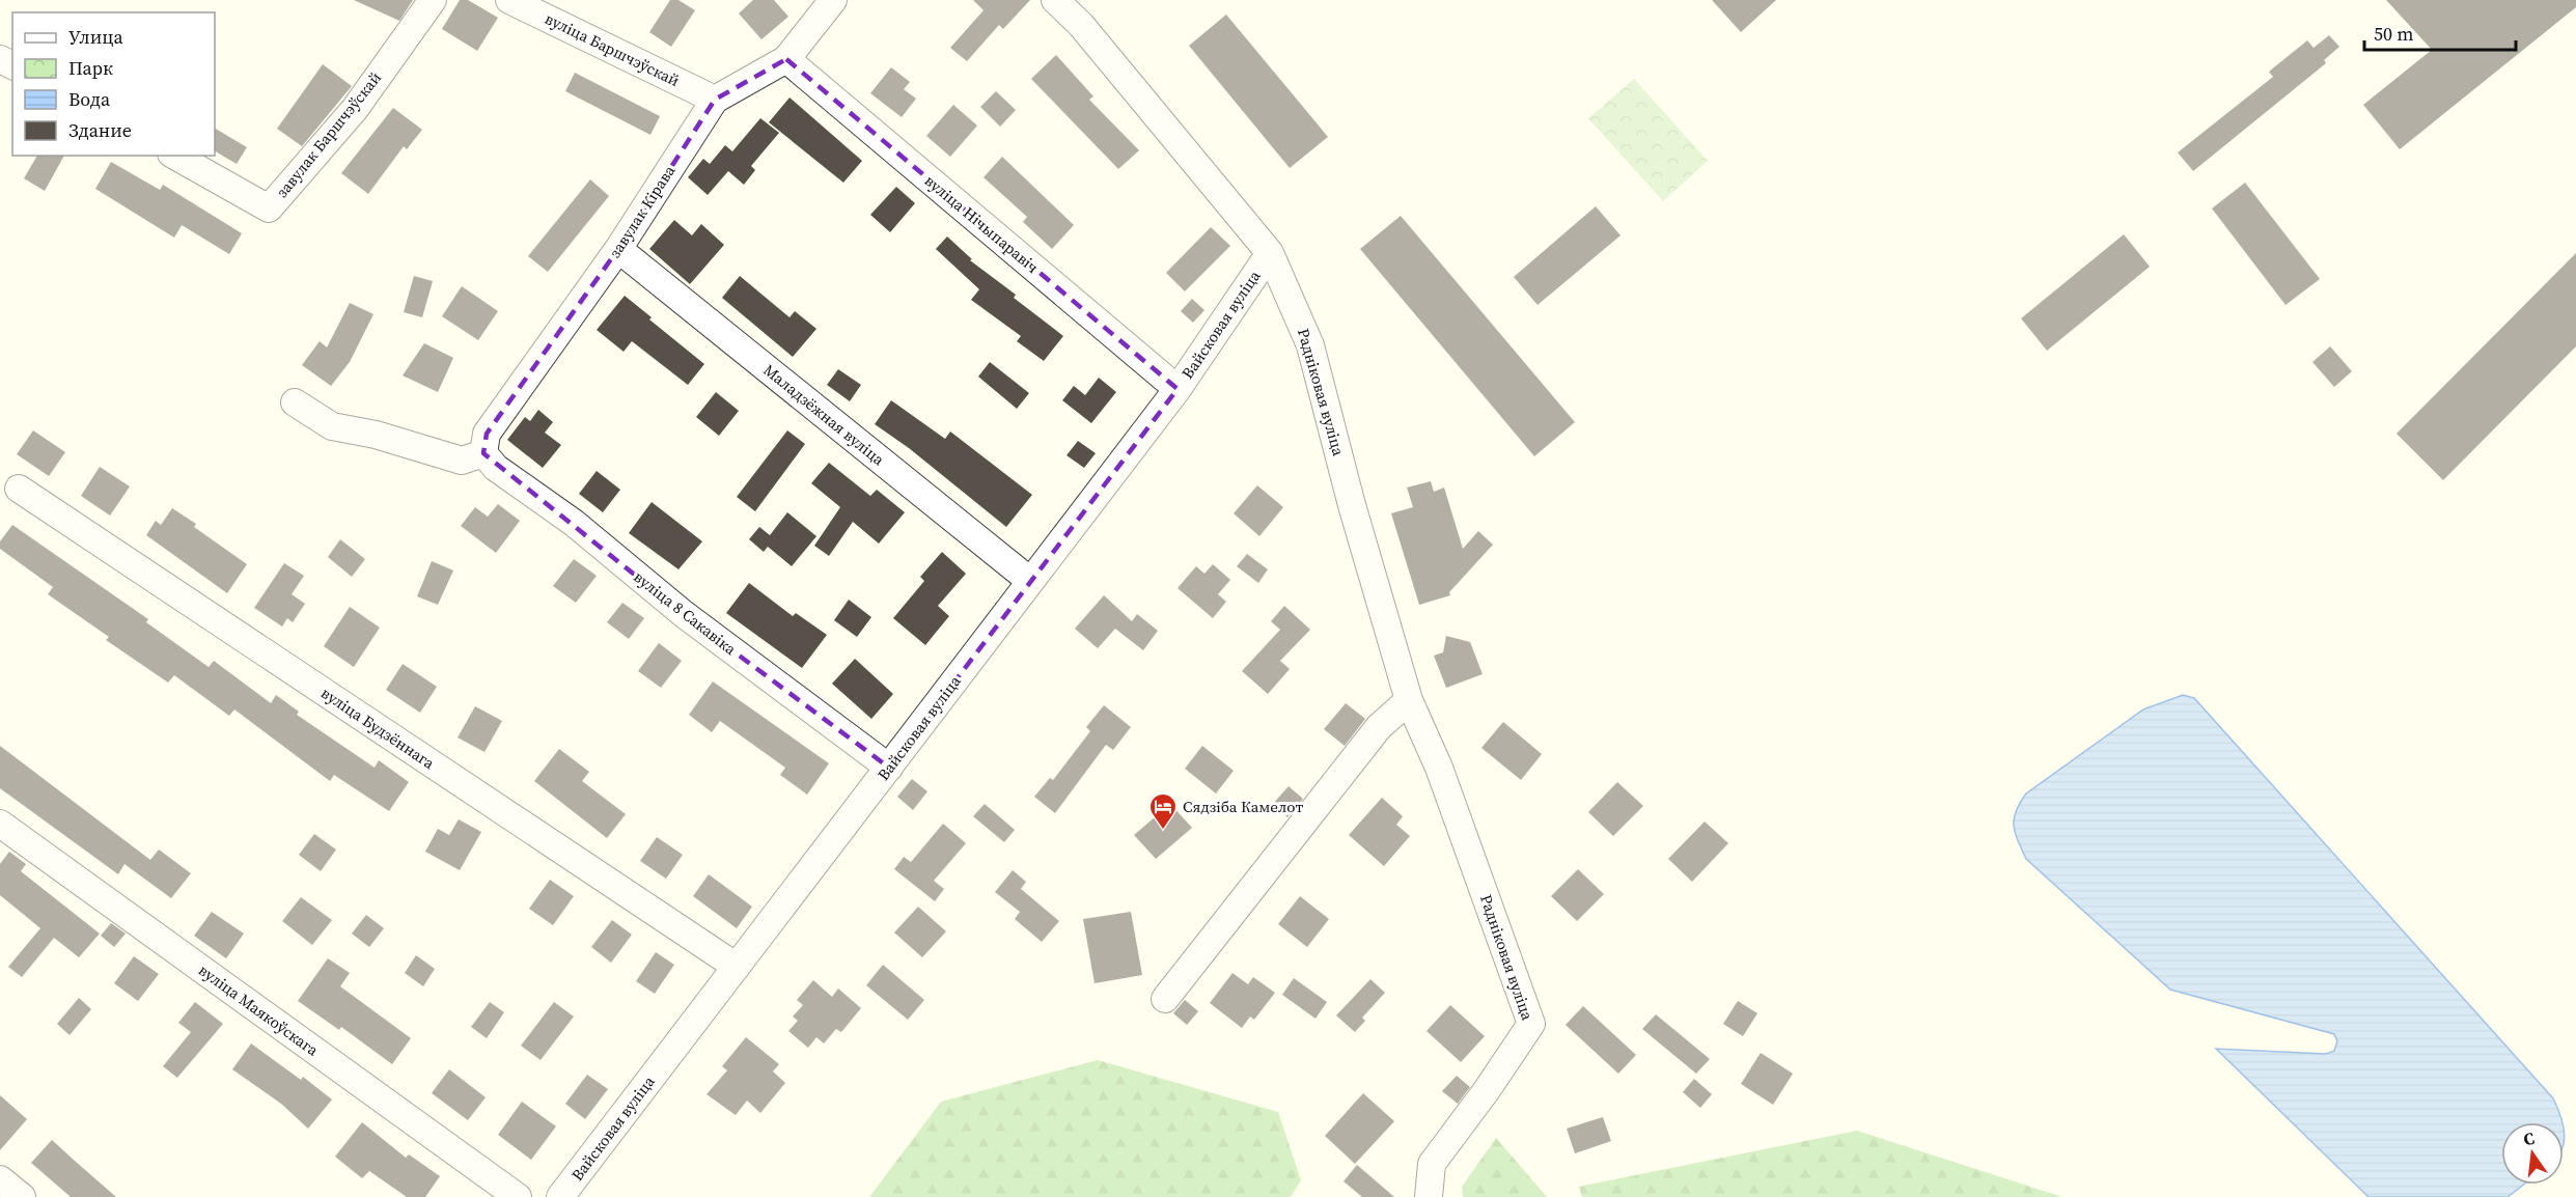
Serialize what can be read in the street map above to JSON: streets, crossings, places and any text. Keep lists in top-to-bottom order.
{
  "streets": {
    "street": [
      "вуліца Баршчэўскай",
      "завулак Баршчэўскай",
      "завулак Кірава",
      "вуліца Нічыпаравіч",
      "Вайсковая вуліца",
      "Радніковая вуліца",
      "Маладзёжная вуліца",
      "вуліца 8 Сакавіка",
      "вуліца Будзённага",
      "вуліца Маякоўскага"
    ]
  },
  "crossings": [
    ["вуліца Баршчэўскай", "завулак Кірава"],
    ["завулак Кірава", "вуліца Нічыпаравіч"],
    ["завулак Кірава", "Маладзёжная вуліца"],
    ["завулак Кірава", "вуліца 8 Сакавіка"],
    ["вуліца Нічыпаравіч", "Вайсковая вуліца"],
    ["Вайсковая вуліца", "Радніковая вуліца"],
    ["Вайсковая вуліца", "Маладзёжная вуліца"],
    ["Вайсковая вуліца", "вуліца 8 Сакавіка"],
    ["Вайсковая вуліца", "вуліца Будзённага"]
  ],
  "places": {
    "hotel": ["Сядзіба Камелот"]
  },
  "legend": [
    "Улица",
    "Парк",
    "Вода",
    "Здание"
  ],
  "scale_bar": "50 m",
  "north": "top"
}
